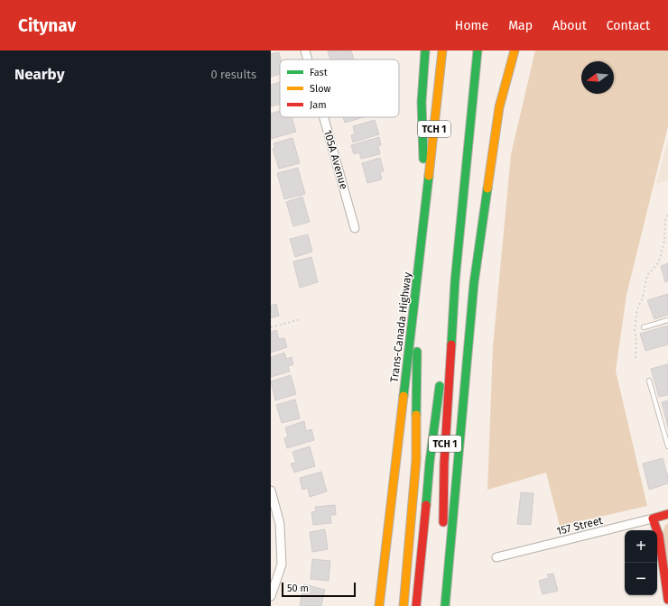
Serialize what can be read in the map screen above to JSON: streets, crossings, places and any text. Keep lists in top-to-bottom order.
{
  "streets": {
    "main road": ["TCH 1", "Trans-Canada Highway", "157 Street"],
    "street": ["105A Avenue"]
  },
  "legend": ["Fast", "Slow", "Jam"],
  "scale_bar": "50 m",
  "north": "left",
  "page": {
    "header": "Citynav",
    "nav": [
      "Home",
      "Map",
      "About",
      "Contact"
    ],
    "heading": ["Nearby", "0 results"],
    "map_buttons": ["+", "−"],
    "scale": "50 m"
  }
}
